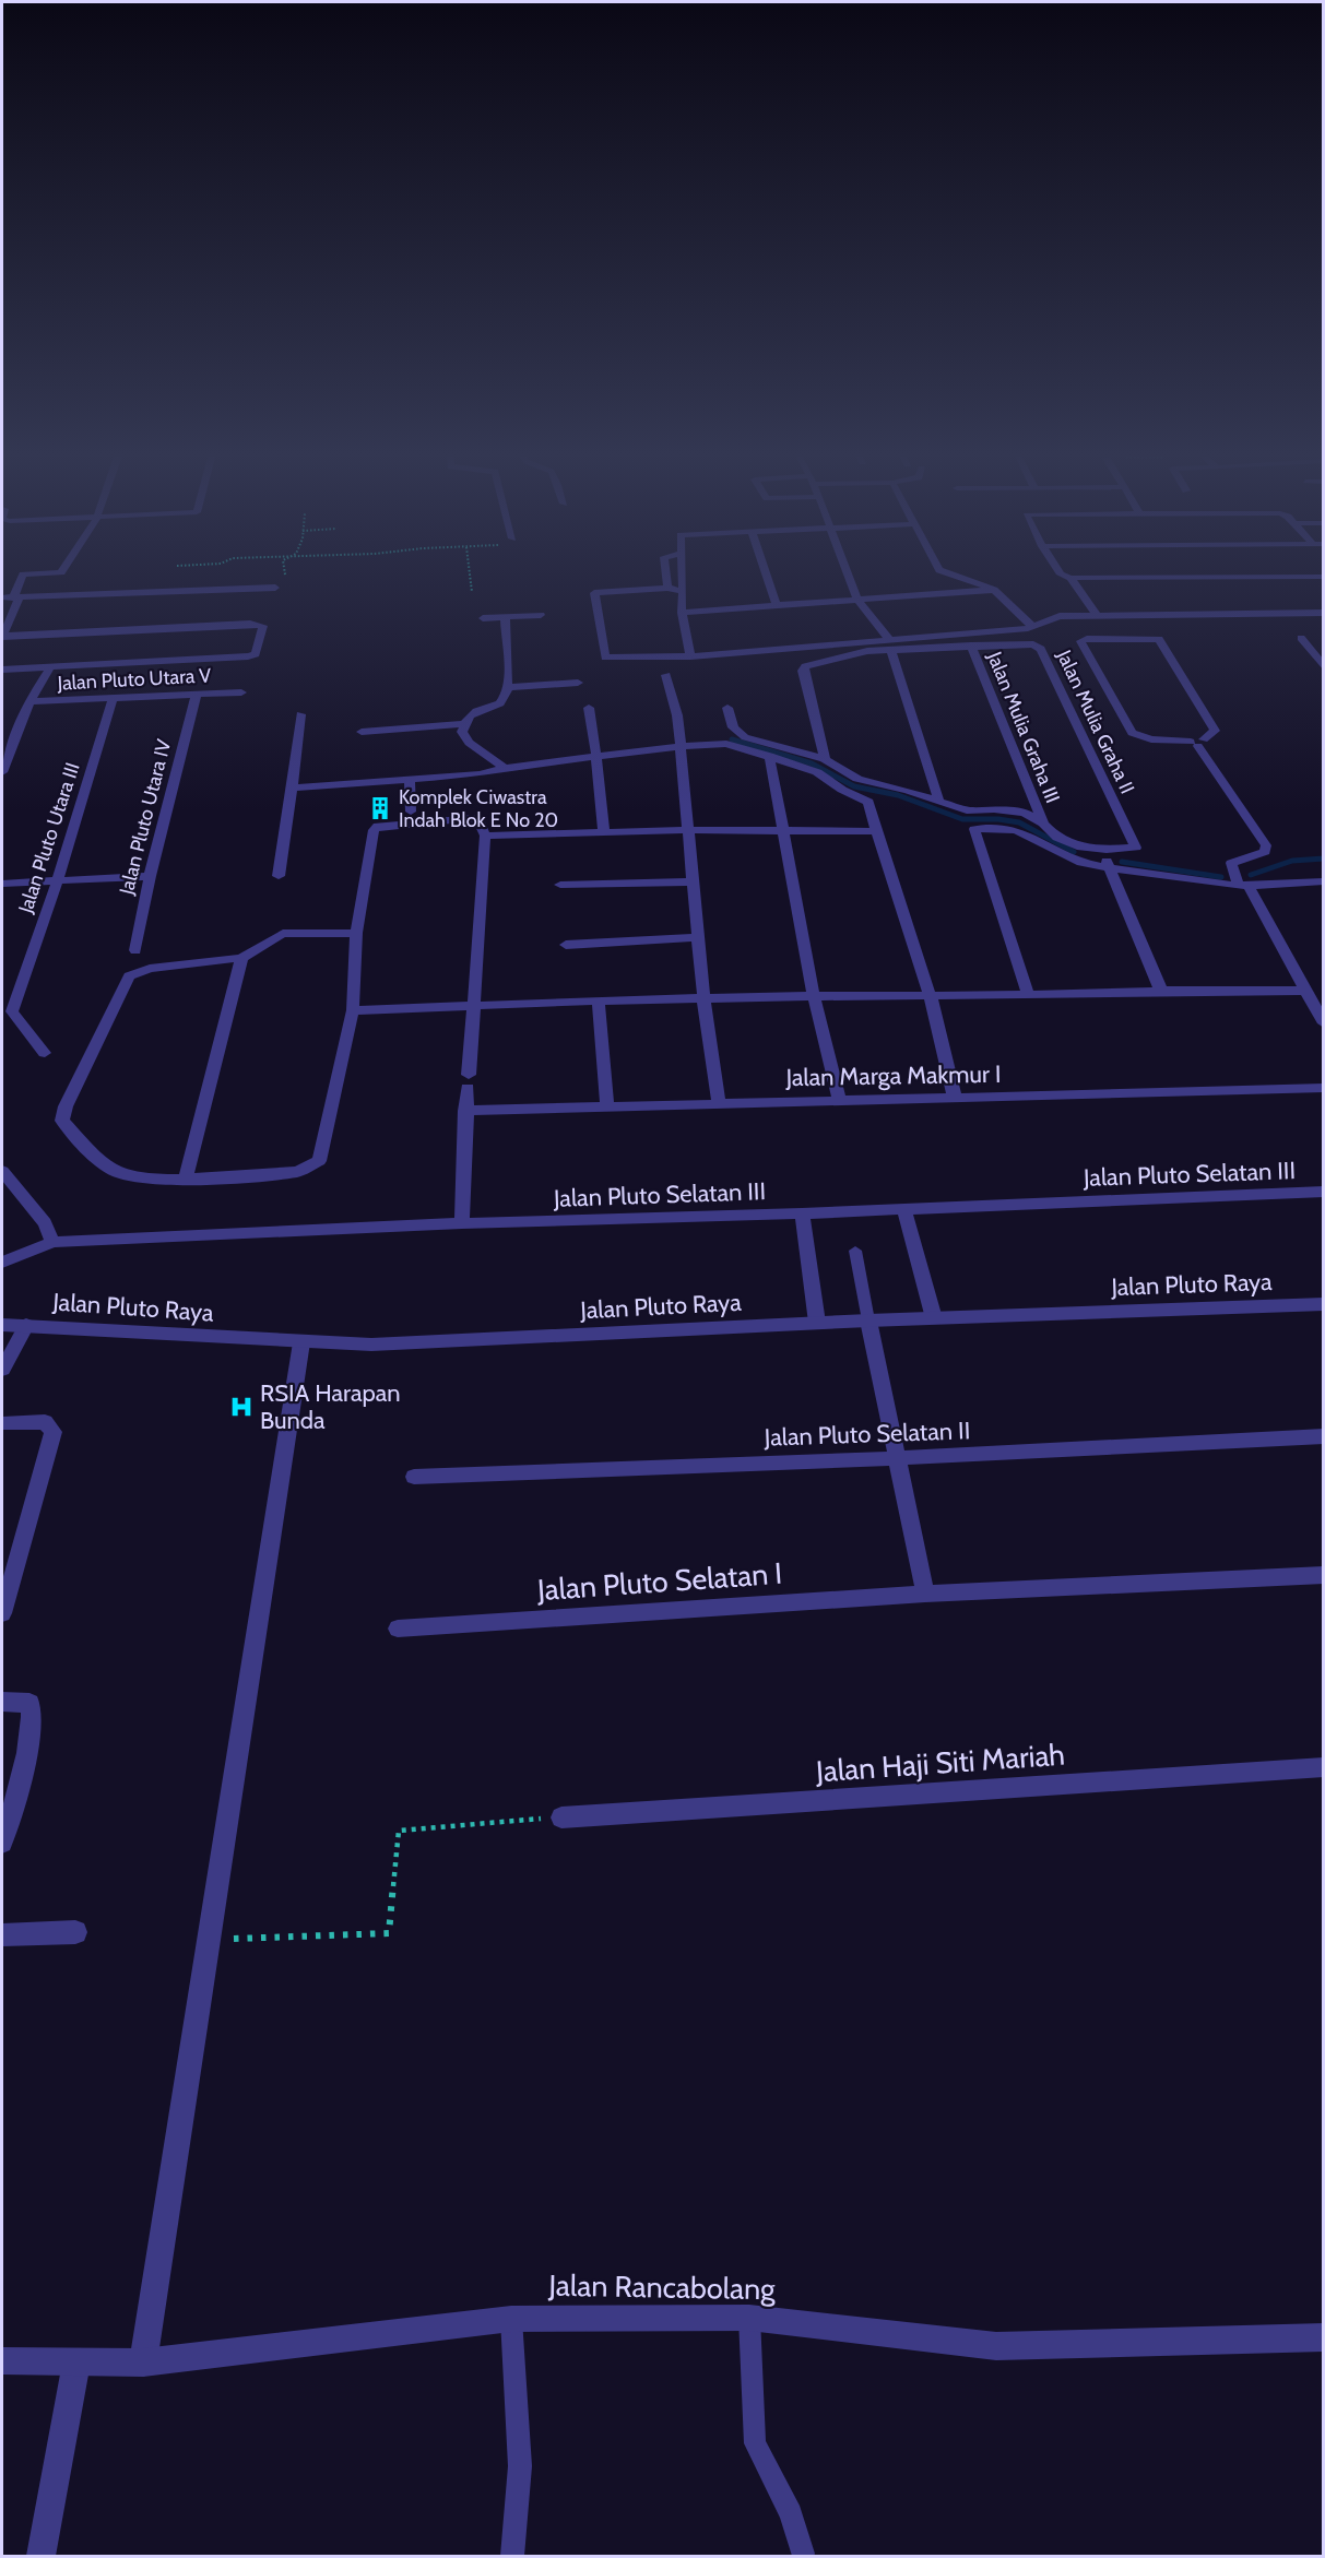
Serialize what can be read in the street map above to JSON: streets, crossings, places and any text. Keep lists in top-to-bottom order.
{
  "streets": {
    "street": [
      "Jalan Pluto Utara V",
      "Jalan Mulia Graha II",
      "Jalan Mulia Graha III",
      "Jalan Pluto Utara IV",
      "Jalan Pluto Utara III",
      "Jalan Marga Makmur I",
      "Jalan Pluto Selatan III",
      "Jalan Pluto Raya",
      "Jalan Pluto Selatan II",
      "Jalan Pluto Selatan I",
      "Jalan Haji Siti Mariah",
      "Jalan Rancabolang"
    ]
  },
  "crossings": [
    ["Jalan Pluto Utara V", "Jalan Pluto Utara IV"],
    ["Jalan Pluto Utara V", "Jalan Pluto Utara III"],
    ["Jalan Mulia Graha II", "Jalan Mulia Graha III"]
  ],
  "places": {
    "building": ["Komplek Ciwastra Indah Blok E No 20"],
    "hospital": ["RSIA Harapan Bunda"]
  }
}
